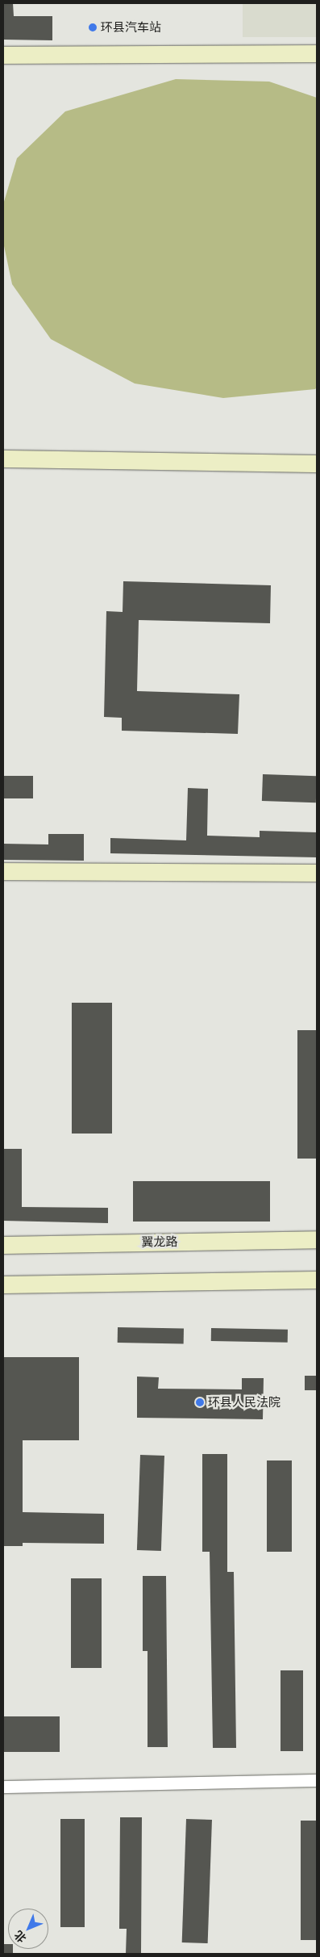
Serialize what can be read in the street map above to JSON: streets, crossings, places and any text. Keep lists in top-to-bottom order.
{
  "streets": {
    "street": ["翼龙路"]
  },
  "places": ["环县汽车站", "环县人民法院"],
  "north": "bottom left"
}
